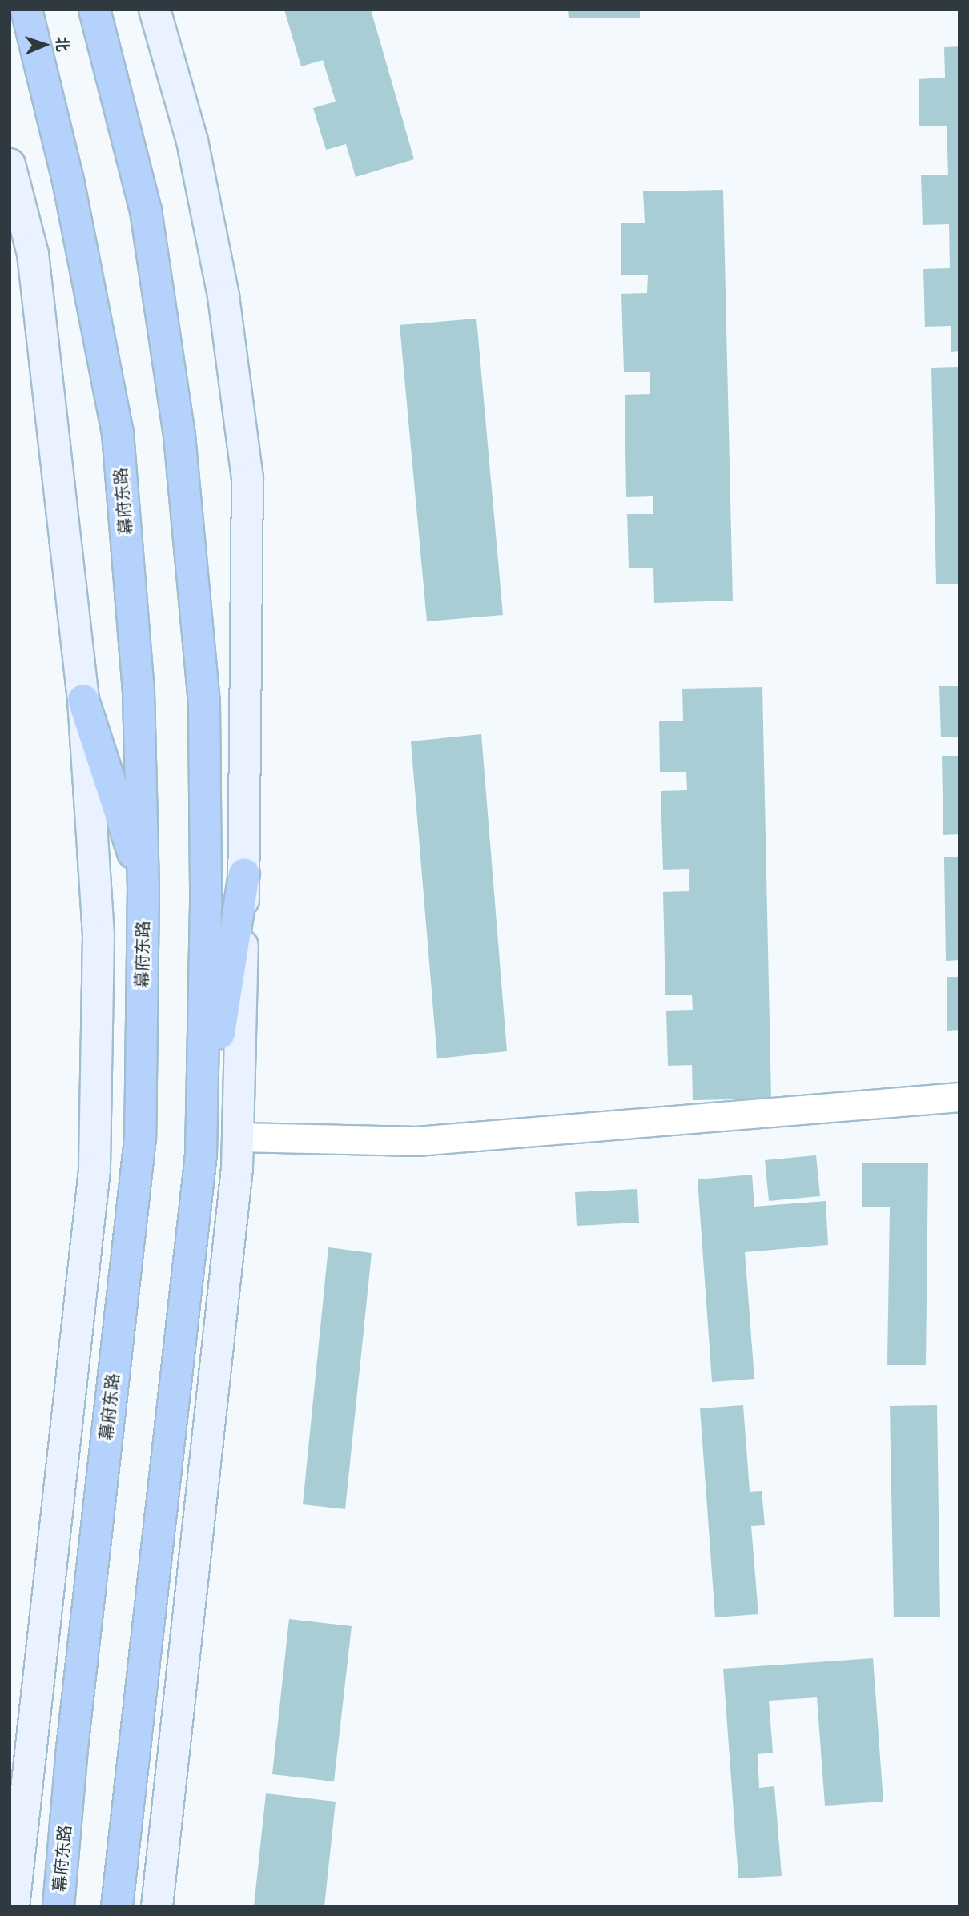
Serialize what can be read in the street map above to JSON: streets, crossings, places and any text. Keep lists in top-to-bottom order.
{
  "streets": {
    "highway": ["幕府东路"]
  },
  "north": "right"
}
